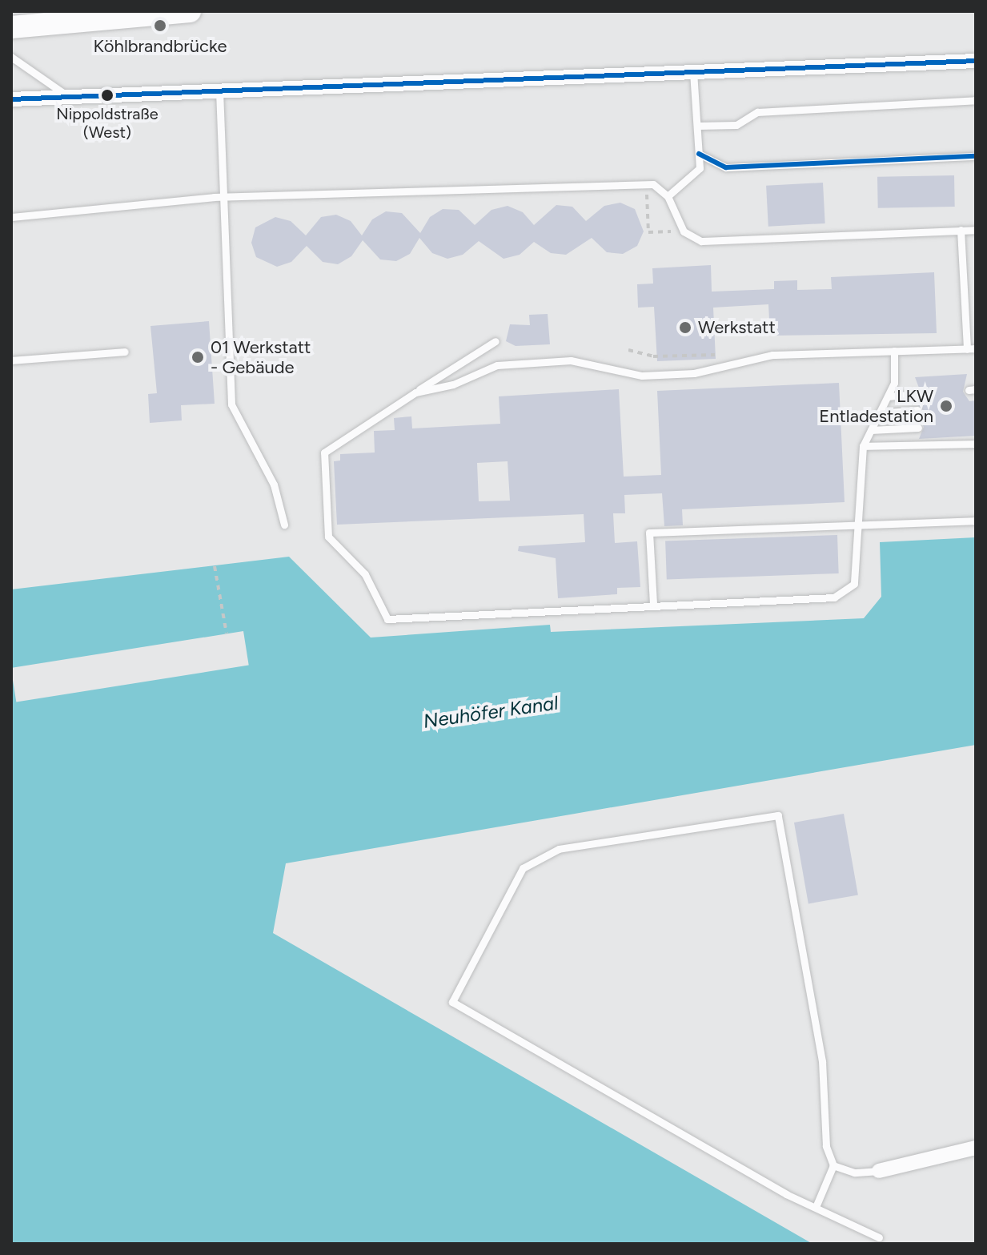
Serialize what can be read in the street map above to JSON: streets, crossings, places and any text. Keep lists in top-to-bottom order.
{
  "water": ["Neuhöfer Kanal"],
  "places": [
    "Köhlbrandbrücke",
    "Nippoldstraße (West)",
    "Werkstatt",
    "01 Werkstatt - Gebäude",
    "LKW Entladestation"
  ]
}
